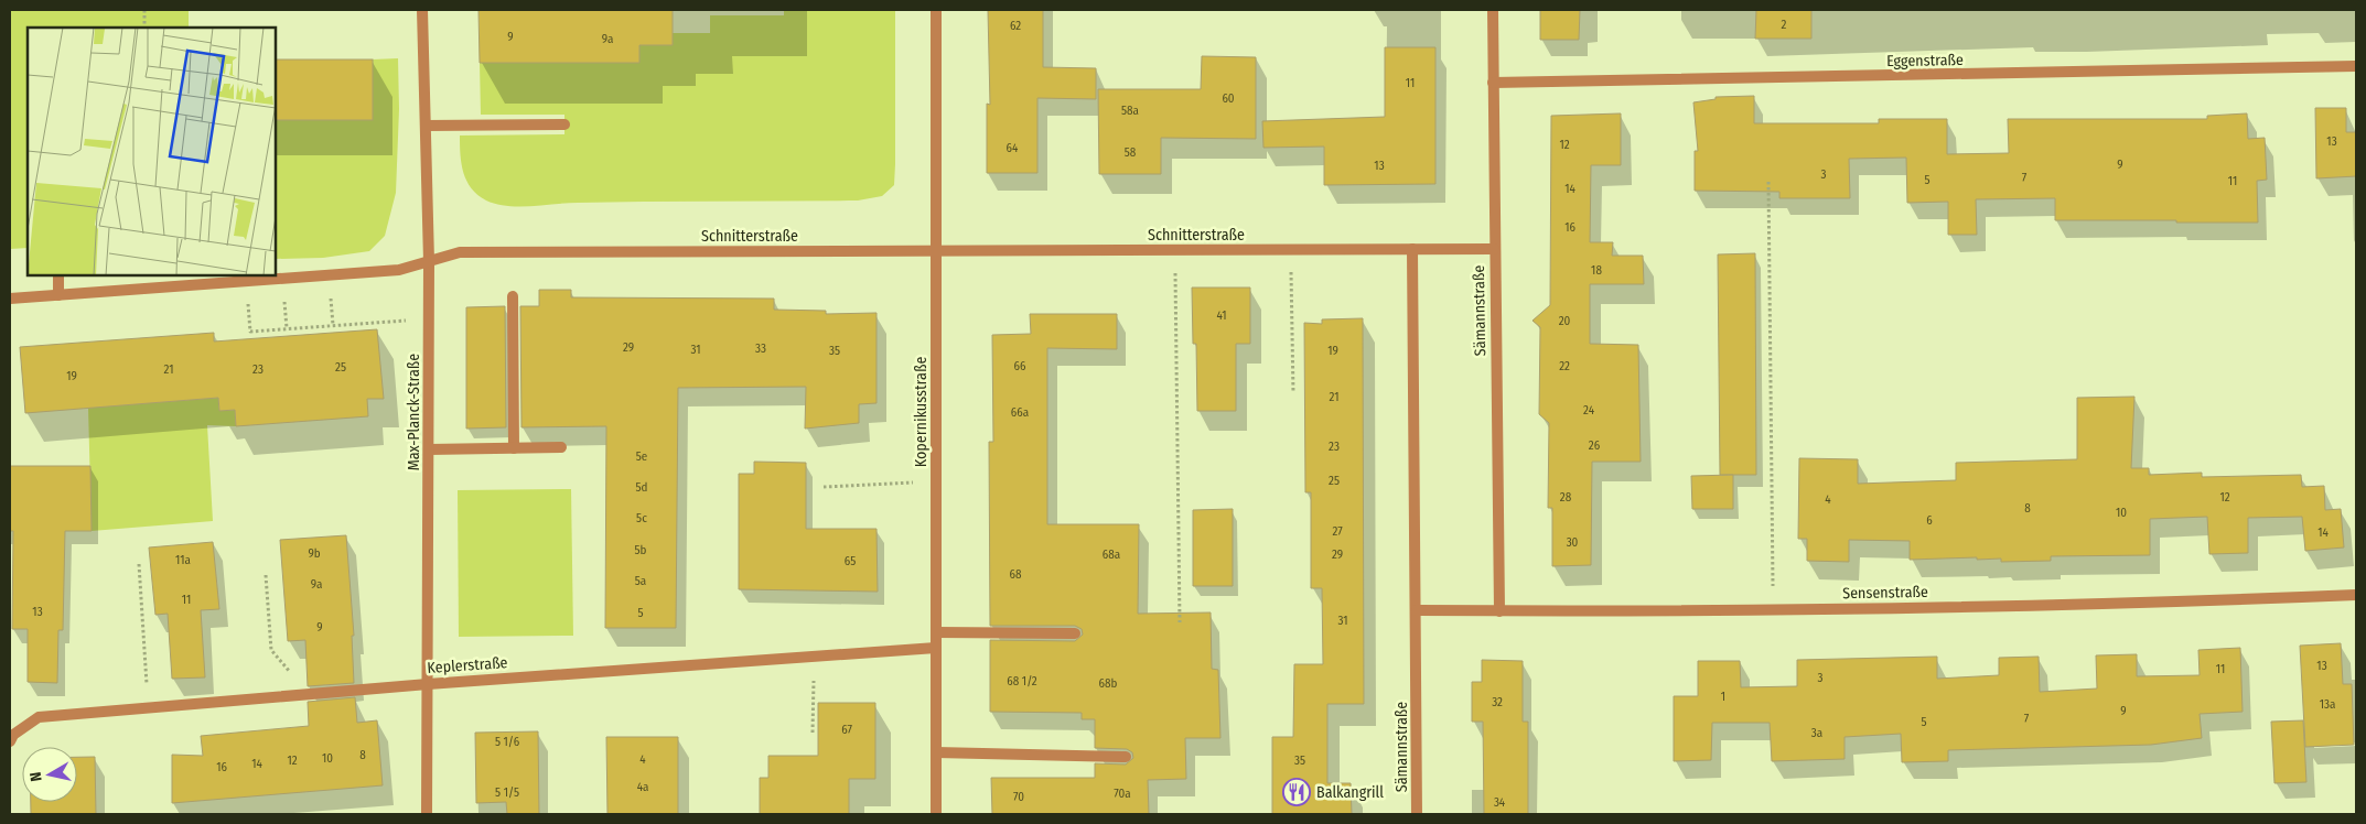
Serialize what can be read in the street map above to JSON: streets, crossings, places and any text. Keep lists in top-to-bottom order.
{
  "streets": {
    "street": [
      "Eggenstraße",
      "Schnitterstraße",
      "Sämannstraße",
      "Max-Planck-Straße",
      "Kopernikusstraße",
      "Sensenstraße",
      "Keplerstraße"
    ]
  },
  "crossings": [
    ["Eggenstraße", "Sämannstraße"],
    ["Schnitterstraße", "Sämannstraße"],
    ["Schnitterstraße", "Max-Planck-Straße"],
    ["Schnitterstraße", "Kopernikusstraße"],
    ["Sämannstraße", "Sensenstraße"],
    ["Max-Planck-Straße", "Keplerstraße"],
    ["Kopernikusstraße", "Keplerstraße"]
  ],
  "places": {
    "restaurant": ["Balkangrill"]
  },
  "house_numbers": [
    "2",
    "62",
    "9",
    "9a",
    "11",
    "60",
    "58a",
    "13",
    "12",
    "64",
    "58",
    "9",
    "13",
    "3",
    "7",
    "5",
    "11",
    "14",
    "16",
    "18",
    "41",
    "20",
    "29",
    "33",
    "31",
    "35",
    "19",
    "66",
    "22",
    "25",
    "21",
    "23",
    "19",
    "21",
    "24",
    "66a",
    "26",
    "23",
    "5e",
    "25",
    "5d",
    "28",
    "12",
    "4",
    "8",
    "10",
    "5c",
    "6",
    "27",
    "14",
    "30",
    "5b",
    "9b",
    "68a",
    "29",
    "11a",
    "65",
    "68",
    "5a",
    "9a",
    "11",
    "13",
    "5",
    "31",
    "9",
    "13",
    "11",
    "3",
    "68 1/2",
    "68b",
    "1",
    "32",
    "13a",
    "9",
    "7",
    "5",
    "67",
    "3a",
    "5 1/6",
    "8",
    "10",
    "4",
    "12",
    "35",
    "14",
    "16",
    "4a",
    "5 1/5",
    "70a",
    "70",
    "34"
  ],
  "north": "left"
}
